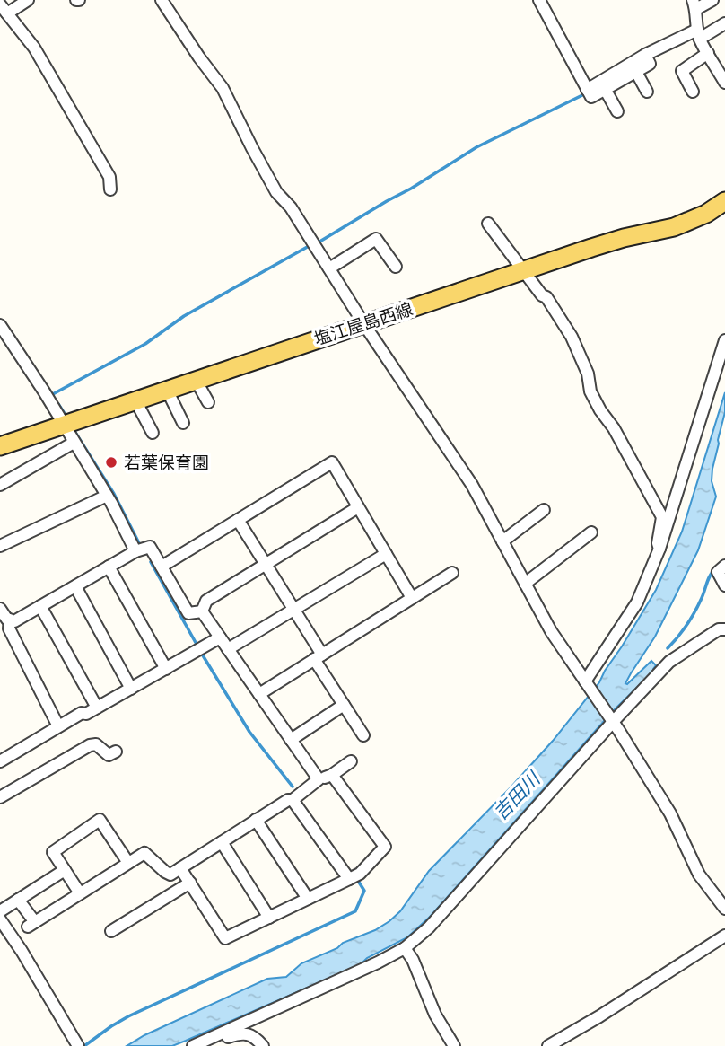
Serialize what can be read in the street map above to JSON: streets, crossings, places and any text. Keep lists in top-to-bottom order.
{
  "streets": {
    "main road": ["塩江屋島西線"]
  },
  "water": ["吉田川"],
  "places": ["若葉保育園"]
}
